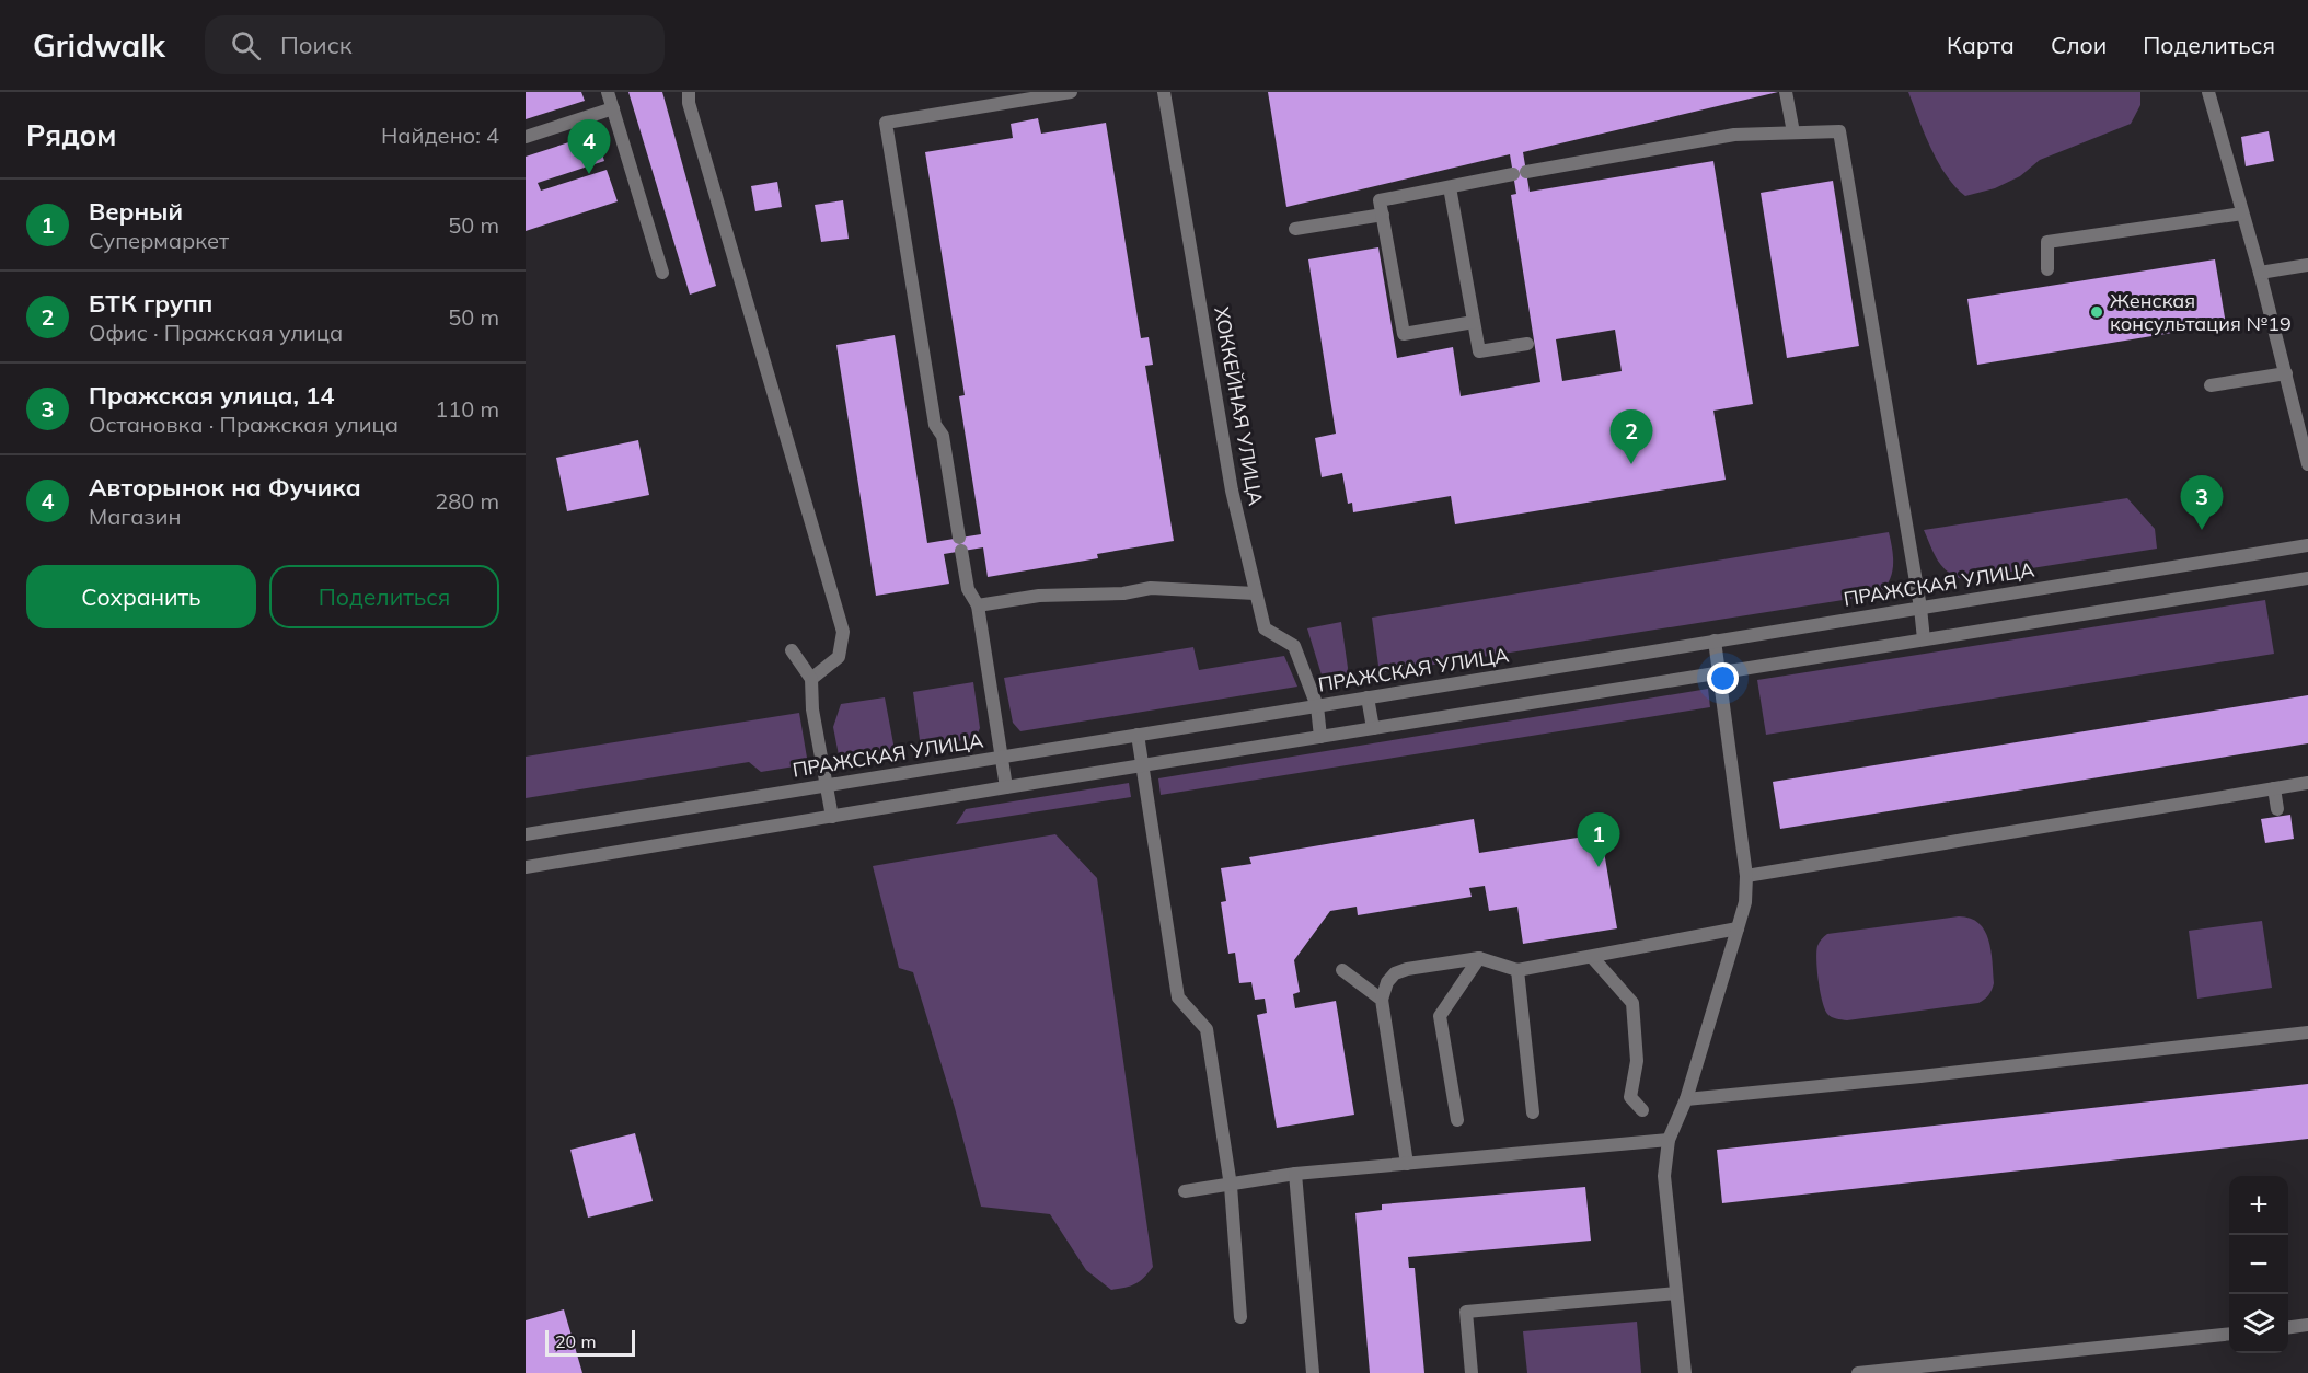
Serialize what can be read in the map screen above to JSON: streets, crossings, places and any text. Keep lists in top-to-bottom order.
{
  "streets": {
    "street": ["ХОККЕЙНАЯ УЛИЦА", "ПРАЖСКАЯ УЛИЦА"]
  },
  "crossings": [
    ["ХОККЕЙНАЯ УЛИЦА", "ПРАЖСКАЯ УЛИЦА"]
  ],
  "places": ["Женская консультация №19"],
  "scale_bar": "20 m",
  "page": {
    "header": "Gridwalk",
    "search": "Поиск",
    "nav": ["Карта", "Слои", "Поделиться"],
    "heading": ["Рядом", "Найдено: 4"],
    "pins": [
      "4",
      "2",
      "3",
      "1"
    ],
    "list": [
      {
        "mark": "1",
        "name": "Верный",
        "note": "Супермаркет",
        "value": "50 m"
      },
      {
        "mark": "2",
        "name": "БТК групп",
        "note": "Офис · Пражская улица",
        "value": "50 m"
      },
      {
        "mark": "3",
        "name": "Пражская улица, 14",
        "note": "Остановка · Пражская улица",
        "value": "110 m"
      },
      {
        "mark": "4",
        "name": "Авторынок на Фучика",
        "note": "Магазин",
        "value": "280 m"
      }
    ],
    "buttons": ["Сохранить", "Поделиться"],
    "map_buttons": ["+", "−"],
    "scale": "20 m"
  }
}
